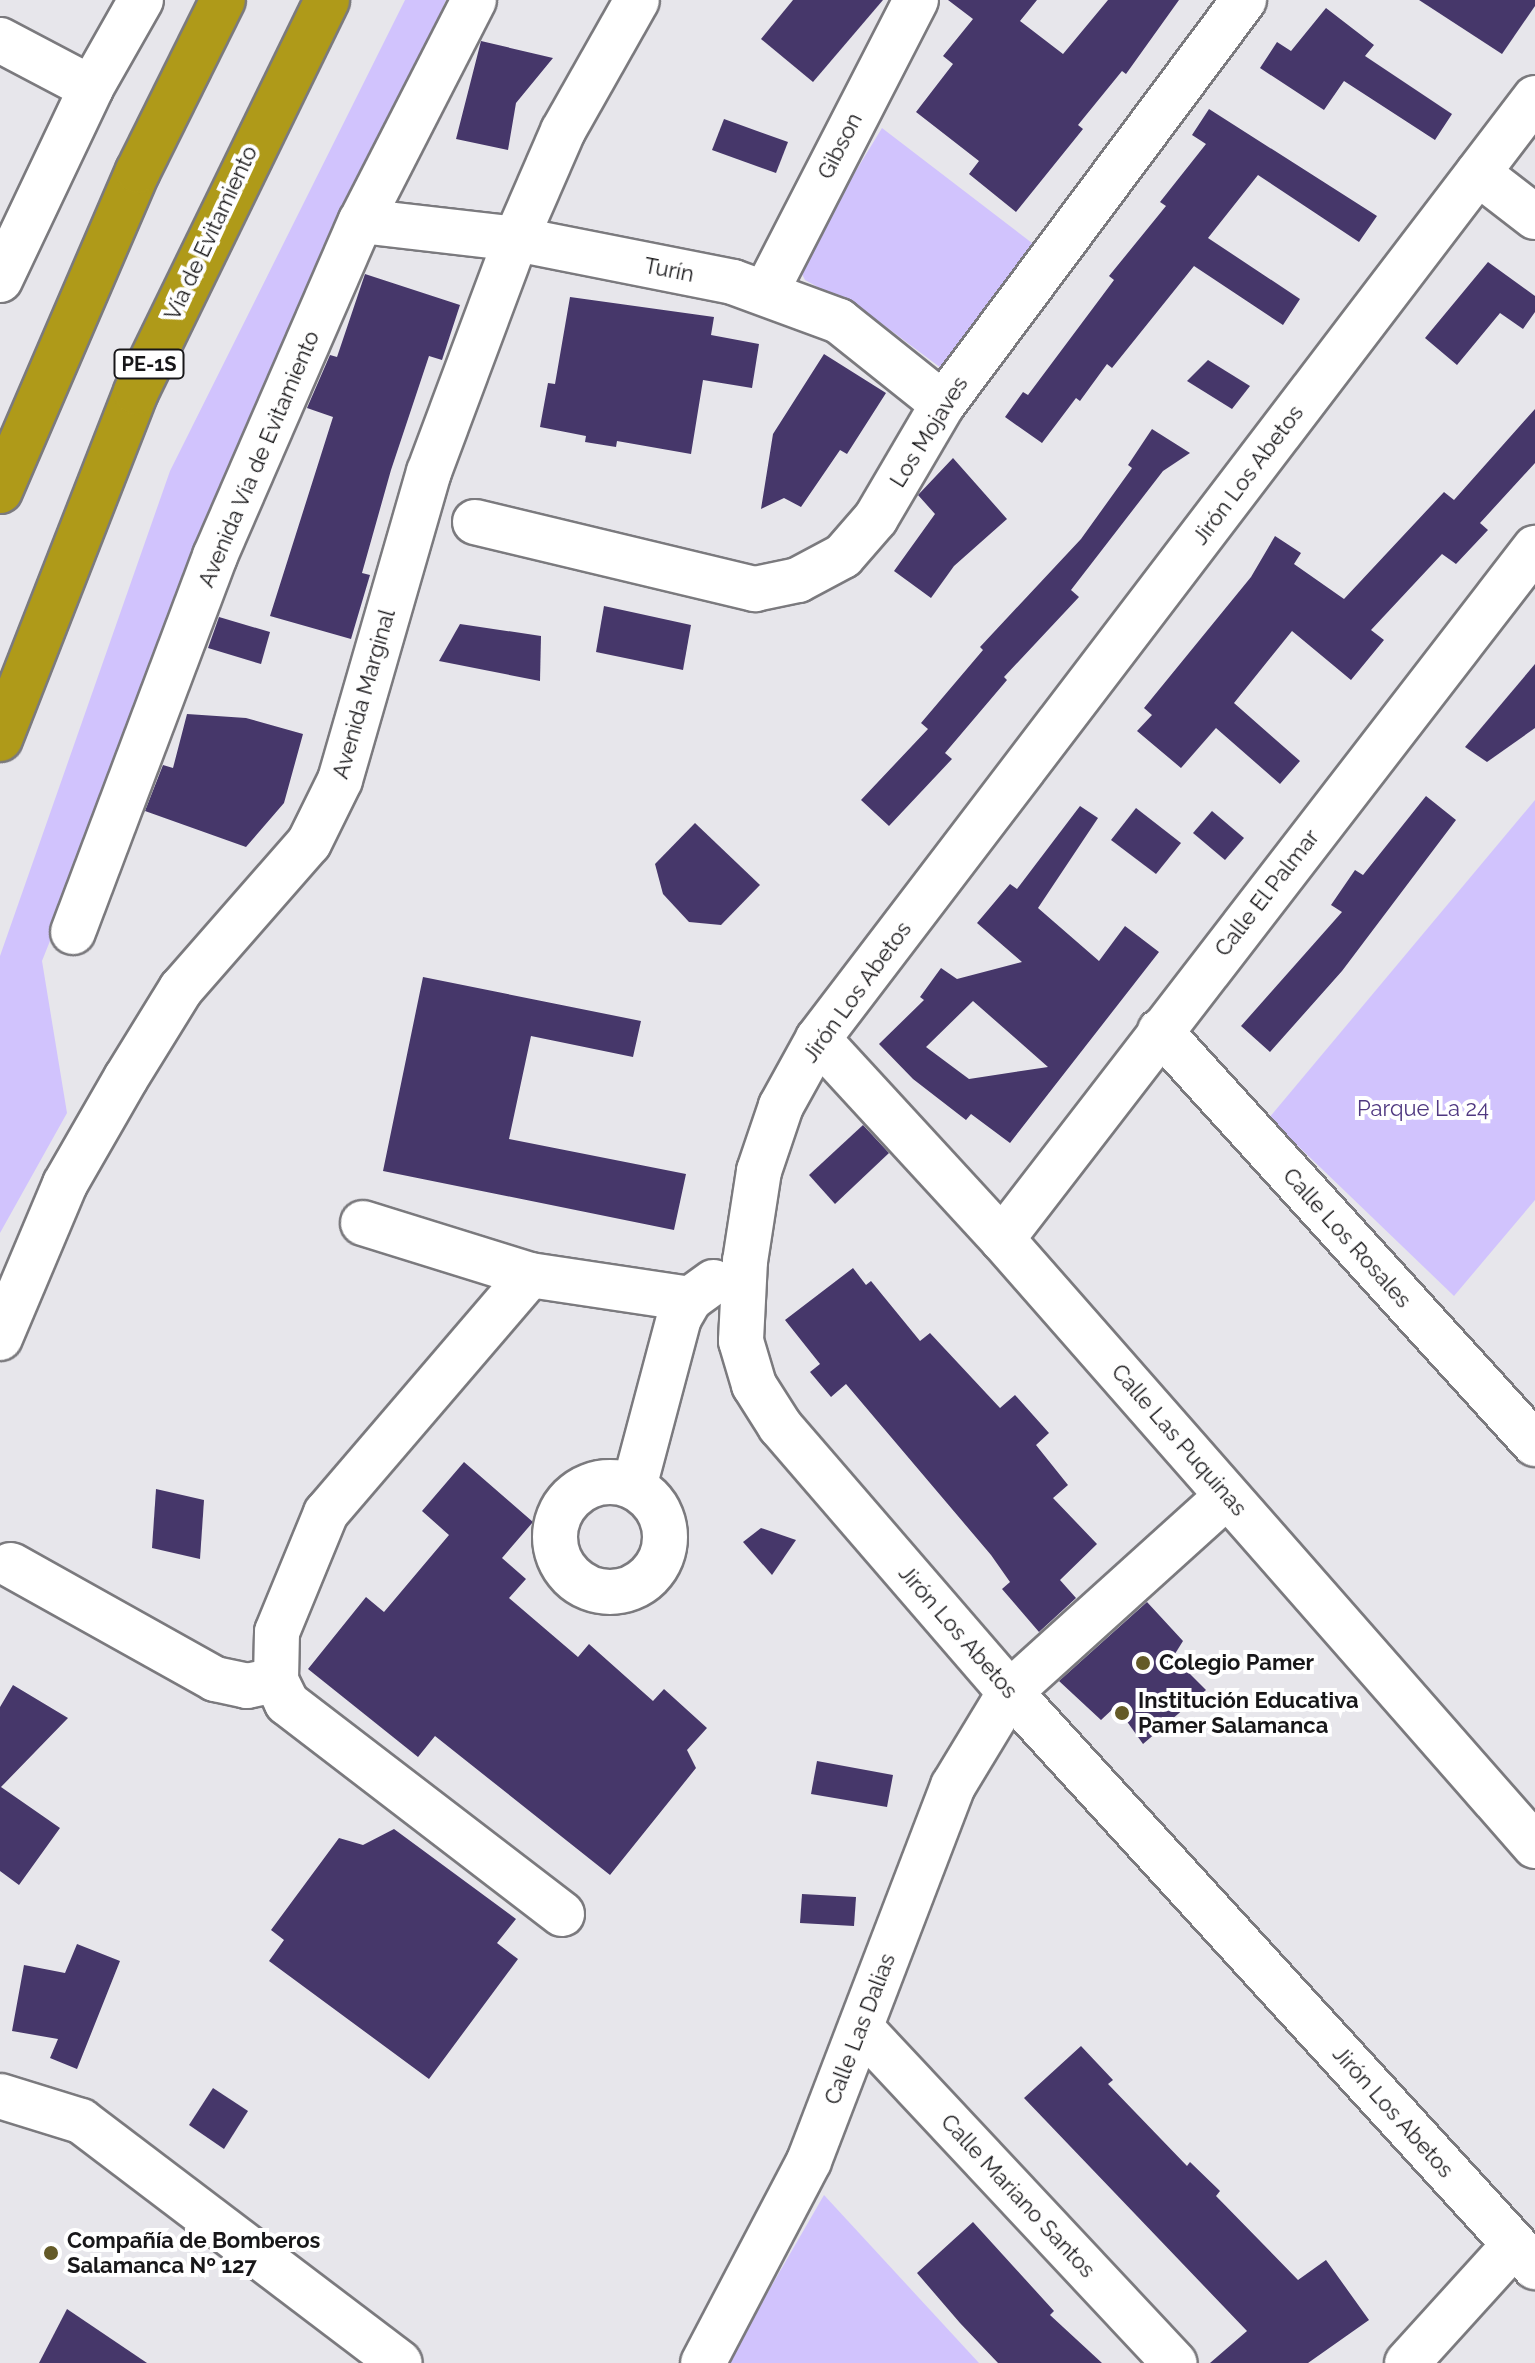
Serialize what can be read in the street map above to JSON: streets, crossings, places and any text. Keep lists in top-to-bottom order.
{
  "streets": {
    "highway": ["Vía de Evitamiento", "PE-1S"],
    "street": [
      "Gibson",
      "Turín",
      "Los Mojaves",
      "Avenida Vía de Evitamiento",
      "Jirón Los Abetos",
      "Avenida Marginal",
      "Calle El Palmar",
      "Calle Los Rosales",
      "Calle Las Puquinas",
      "Calle Las Dalias",
      "Calle Mariano Santos"
    ]
  },
  "crossings": [
    ["Gibson", "Turín"],
    ["Turín", "Los Mojaves"],
    ["Turín", "Avenida Vía de Evitamiento"],
    ["Turín", "Avenida Marginal"],
    ["Jirón Los Abetos", "Calle Las Puquinas"],
    ["Jirón Los Abetos", "Calle Las Dalias"],
    ["Calle El Palmar", "Calle Los Rosales"],
    ["Calle El Palmar", "Calle Las Puquinas"],
    ["Calle Las Puquinas", "Calle Las Dalias"],
    ["Calle Las Dalias", "Calle Mariano Santos"]
  ],
  "parks": ["Parque La 24"],
  "places": ["Colegio Pamer", "Institución Educativa Pamer Salamanca", "Compañía de Bomberos Salamanca Nº 127"]
}
